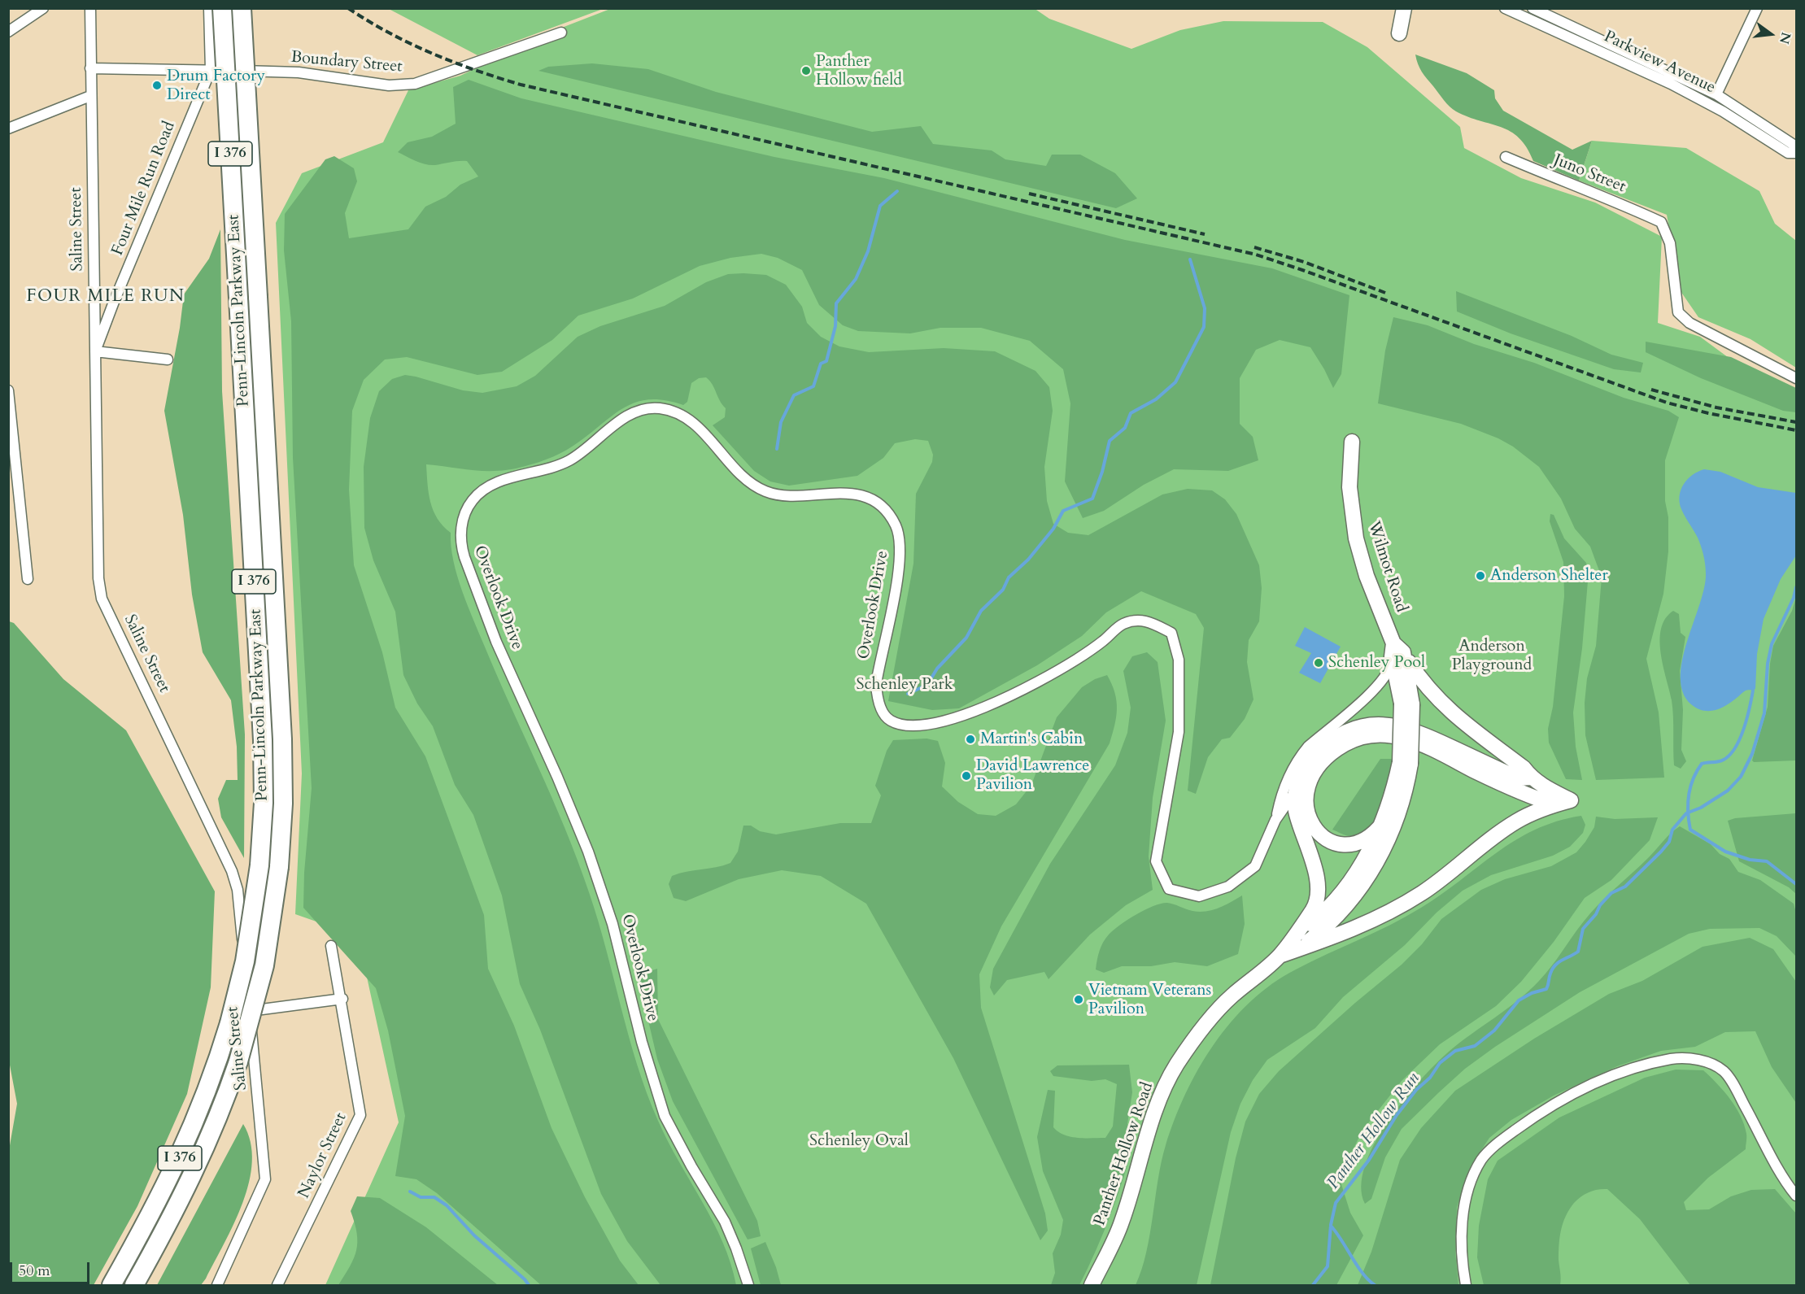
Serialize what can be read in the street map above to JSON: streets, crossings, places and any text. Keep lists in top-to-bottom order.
{
  "streets": {
    "highway": ["I 376", "Penn-Lincoln Parkway East"],
    "main road": ["Wilmot Road", "Panther Hollow Road"],
    "street": [
      "Boundary Street",
      "Parkview Avenue",
      "Juno Street",
      "Four Mile Run Road",
      "Saline Street",
      "Overlook Drive",
      "Naylor Street"
    ]
  },
  "crossings": [
    ["Boundary Street", "Four Mile Run Road"],
    ["Boundary Street", "Saline Street"],
    ["Four Mile Run Road", "Saline Street"],
    ["Wilmot Road", "Overlook Drive"],
    ["Wilmot Road", "Panther Hollow Road"]
  ],
  "districts": ["FOUR MILE RUN"],
  "water": ["Panther Hollow Run"],
  "parks": ["Anderson Playground", "Schenley Park", "Schenley Oval"],
  "places": [
    "Panther Hollow field",
    "Drum Factory Direct",
    "Anderson Shelter",
    "Schenley Pool",
    "Martin's Cabin",
    "David Lawrence Pavilion",
    "Vietnam Veterans Pavilion"
  ],
  "scale_bar": "50 m",
  "north": "right"
}
